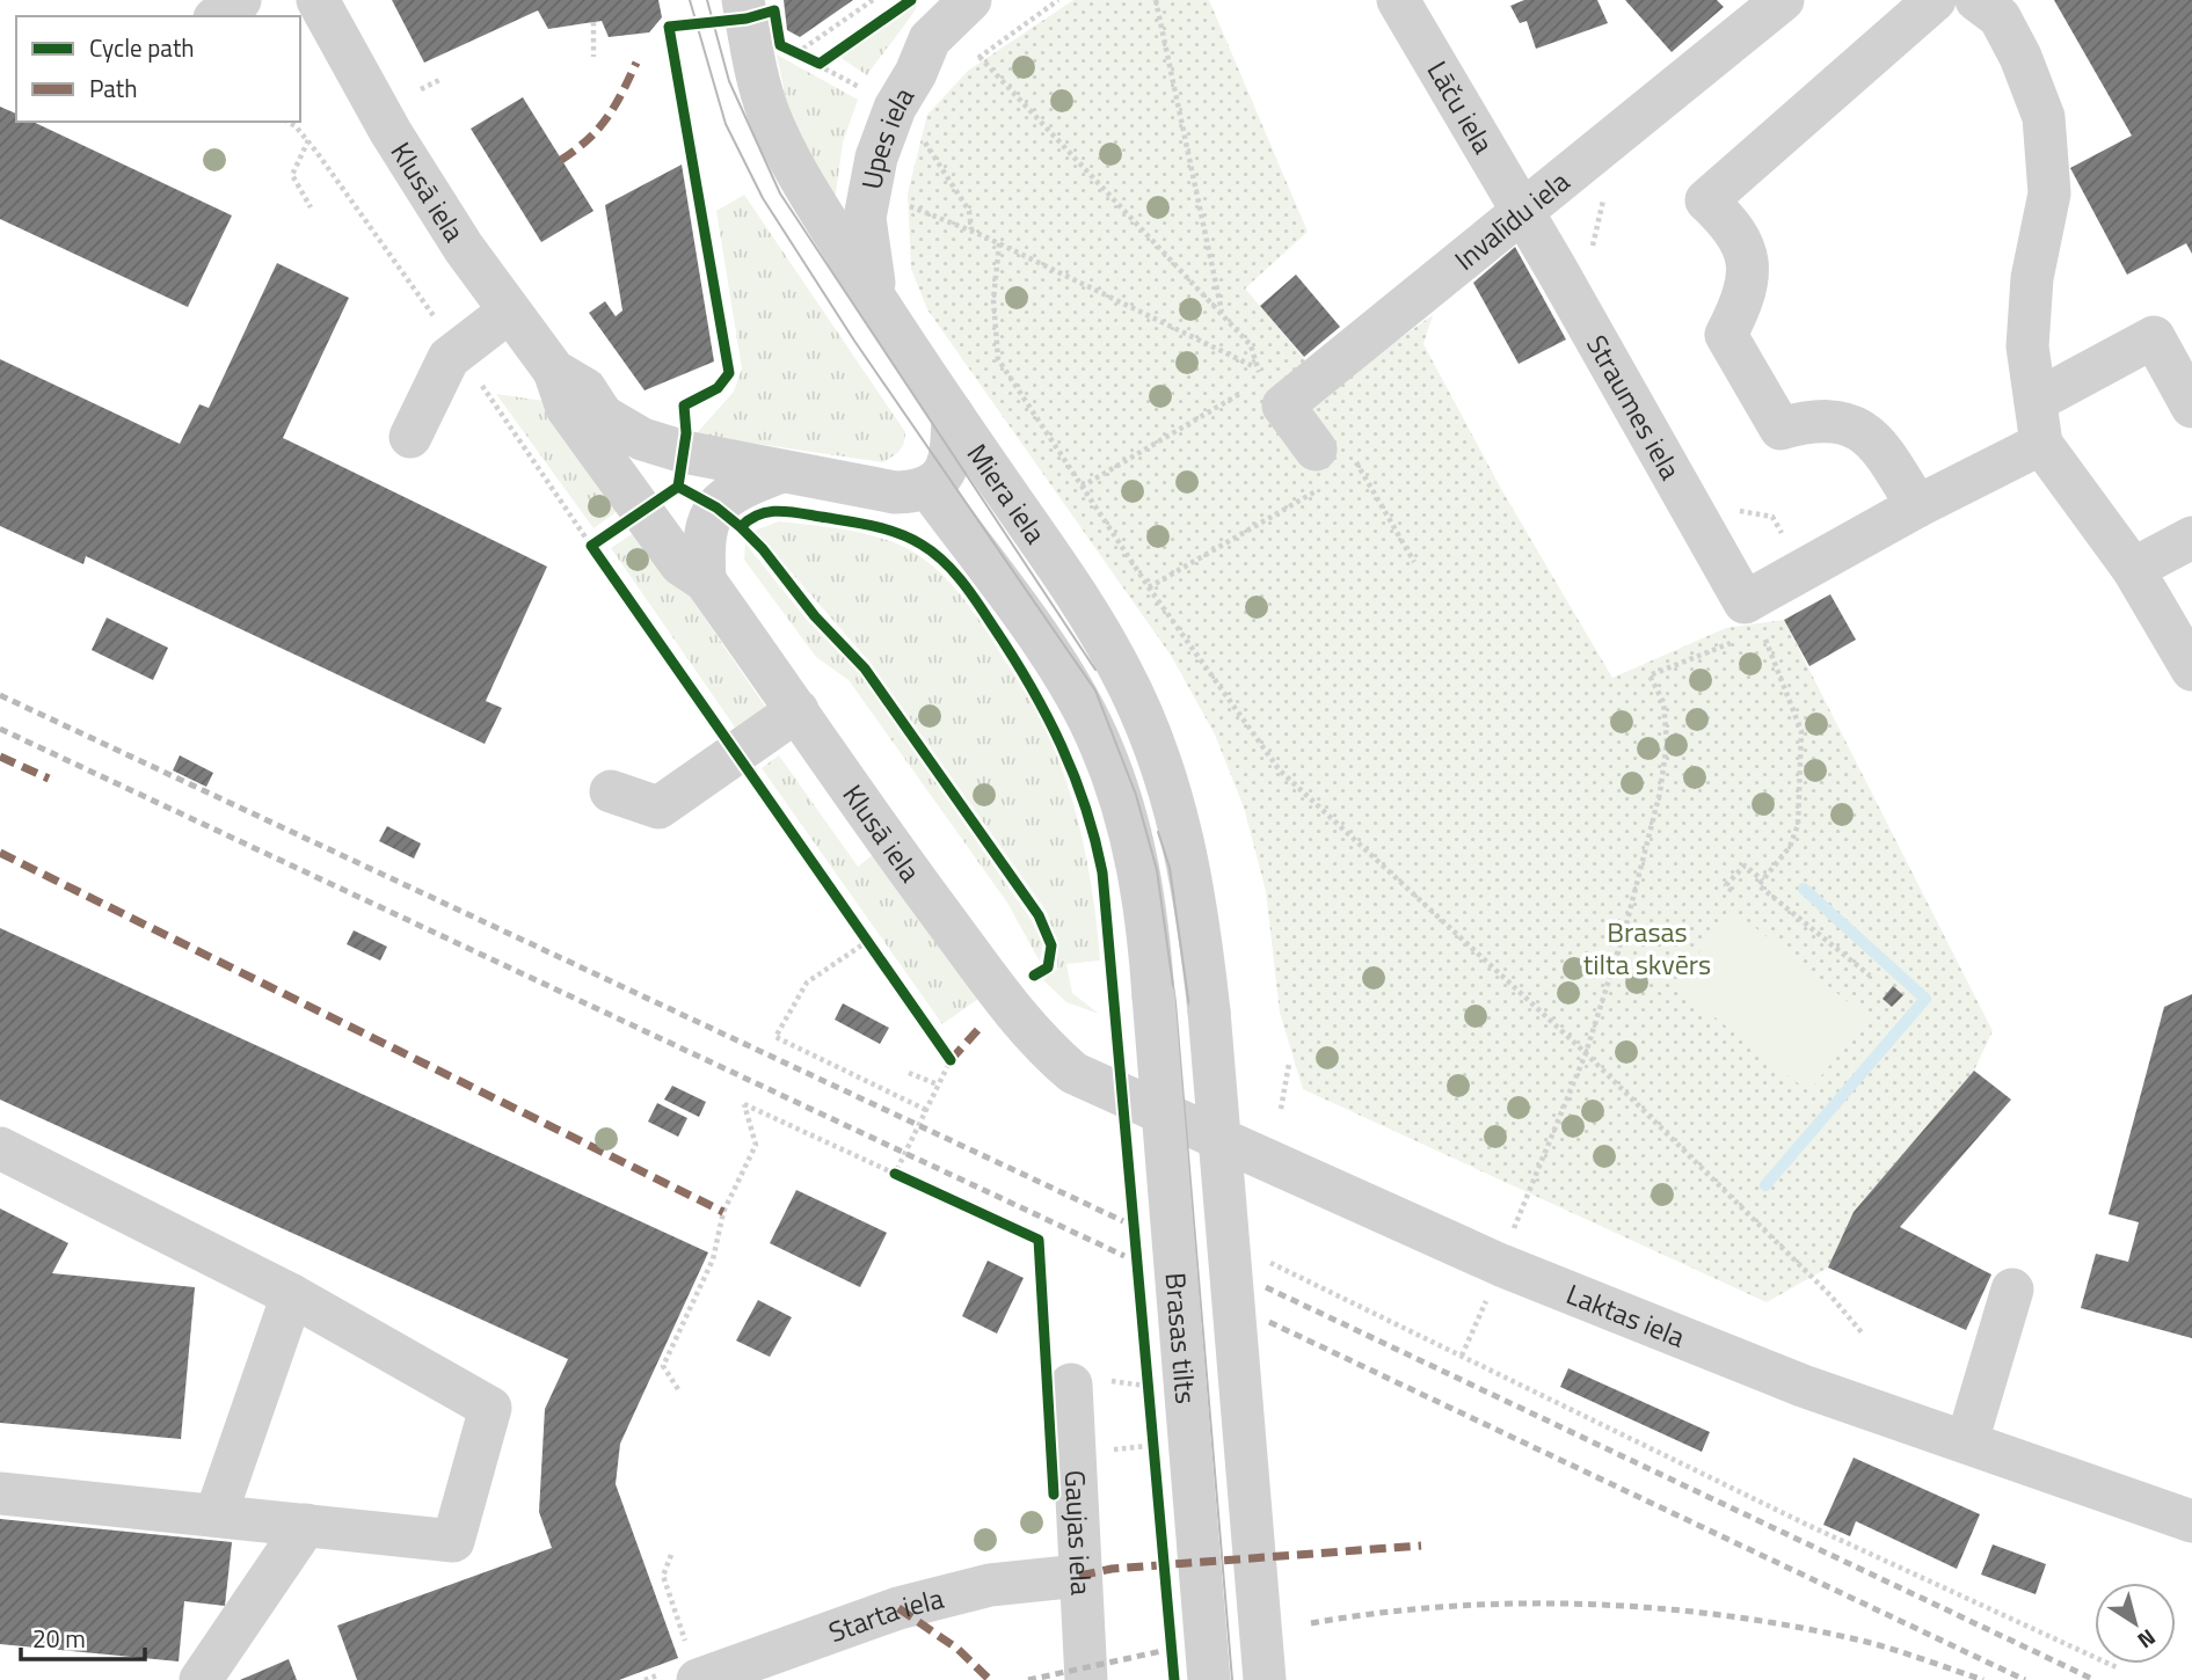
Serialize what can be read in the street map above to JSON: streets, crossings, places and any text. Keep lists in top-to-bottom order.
{
  "streets": {
    "street": [
      "Lāču iela",
      "Upes iela",
      "Klusā iela",
      "Invalīdu iela",
      "Straumes iela",
      "Miera iela",
      "Laktas iela",
      "Brasas tilts",
      "Gaujas iela",
      "Starta iela"
    ]
  },
  "crossings": [
    ["Lāču iela", "Invalīdu iela"],
    ["Lāču iela", "Straumes iela"],
    ["Upes iela", "Miera iela"],
    ["Klusā iela", "Miera iela"],
    ["Klusā iela", "Laktas iela"],
    ["Invalīdu iela", "Straumes iela"],
    ["Miera iela", "Brasas tilts"],
    ["Gaujas iela", "Starta iela"]
  ],
  "parks": ["Brasas tilta skvērs"],
  "legend": ["Cycle path", "Path"],
  "scale_bar": "20 m",
  "north": "bottom right"
}
